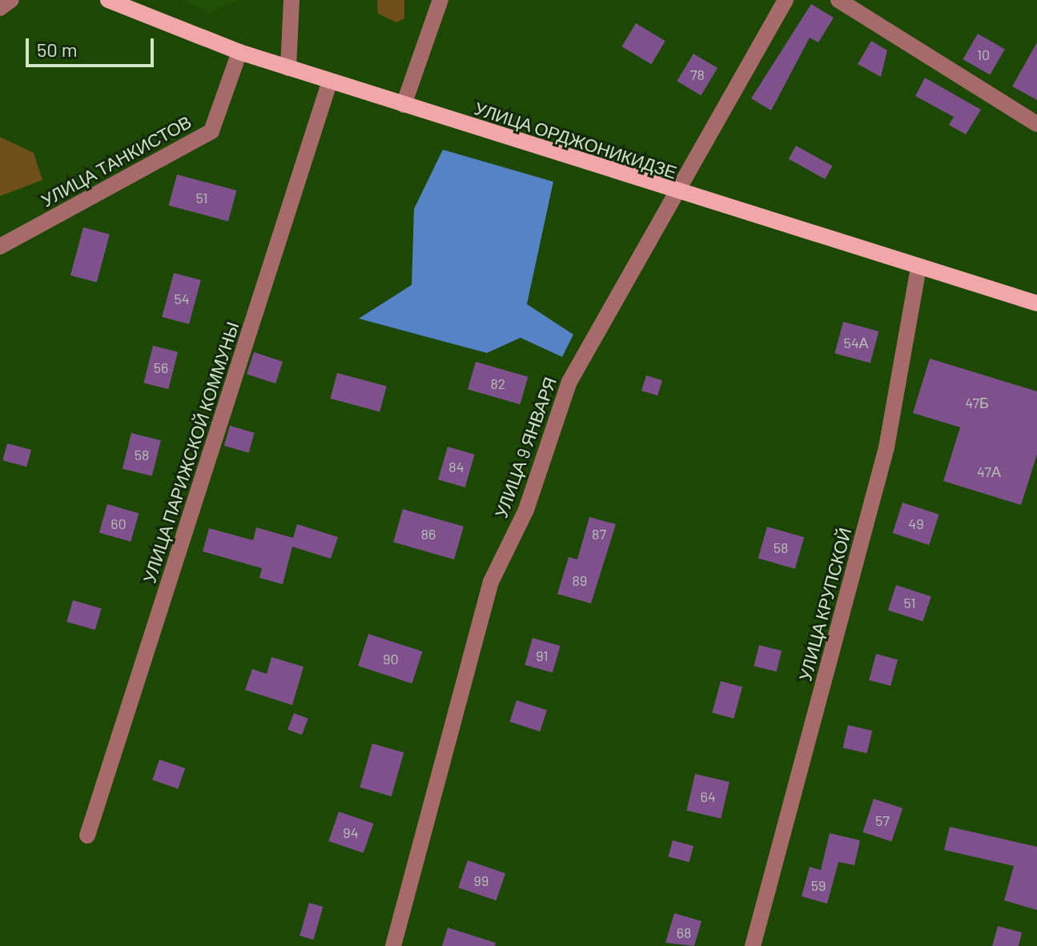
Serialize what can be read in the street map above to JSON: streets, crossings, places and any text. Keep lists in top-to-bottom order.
{
  "streets": {
    "main road": ["УЛИЦА ОРДЖОНИКИДЗЕ"],
    "street": [
      "УЛИЦА ТАНКИСТОВ",
      "УЛИЦА 9 ЯНВАРЯ",
      "УЛИЦА ПАРИЖСКОЙ КОММУНЫ",
      "УЛИЦА КРУПСКОЙ"
    ]
  },
  "crossings": [
    ["УЛИЦА ОРДЖОНИКИДЗЕ", "УЛИЦА ТАНКИСТОВ"],
    ["УЛИЦА ОРДЖОНИКИДЗЕ", "УЛИЦА 9 ЯНВАРЯ"],
    ["УЛИЦА ОРДЖОНИКИДЗЕ", "УЛИЦА ПАРИЖСКОЙ КОММУНЫ"],
    ["УЛИЦА ОРДЖОНИКИДЗЕ", "УЛИЦА КРУПСКОЙ"]
  ],
  "house_numbers": [
    "10",
    "78",
    "51",
    "54",
    "54А",
    "56",
    "82",
    "47Б",
    "58",
    "84",
    "47А",
    "60",
    "49",
    "86",
    "87",
    "58",
    "89",
    "51",
    "91",
    "90",
    "64",
    "57",
    "94",
    "99",
    "59",
    "68"
  ],
  "scale_bar": "50 m"
}
